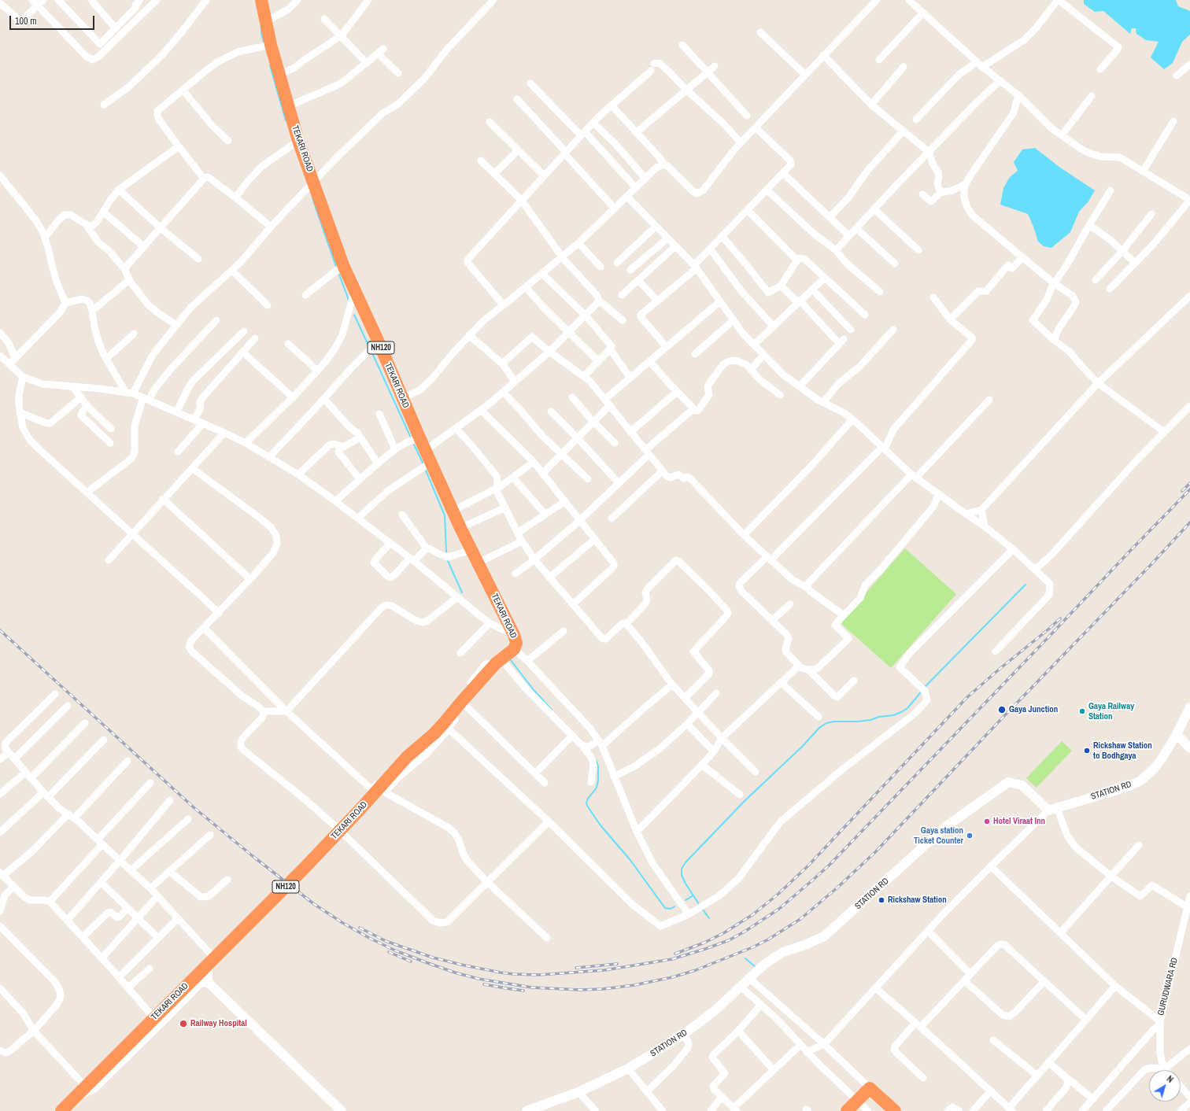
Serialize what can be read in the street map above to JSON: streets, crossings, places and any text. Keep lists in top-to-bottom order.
{
  "streets": {
    "highway": ["TEKARI ROAD", "NH120"],
    "street": ["STATION RD", "GURUDWARA RD"]
  },
  "places": [
    "Gaya Junction",
    "Gaya Railway Station",
    "Rickshaw Station to Bodhgaya",
    "Hotel Viraat Inn",
    "Gaya station Ticket Counter",
    "Rickshaw Station",
    "Railway Hospital"
  ],
  "scale_bar": "100 m",
  "north": "top right"
}
